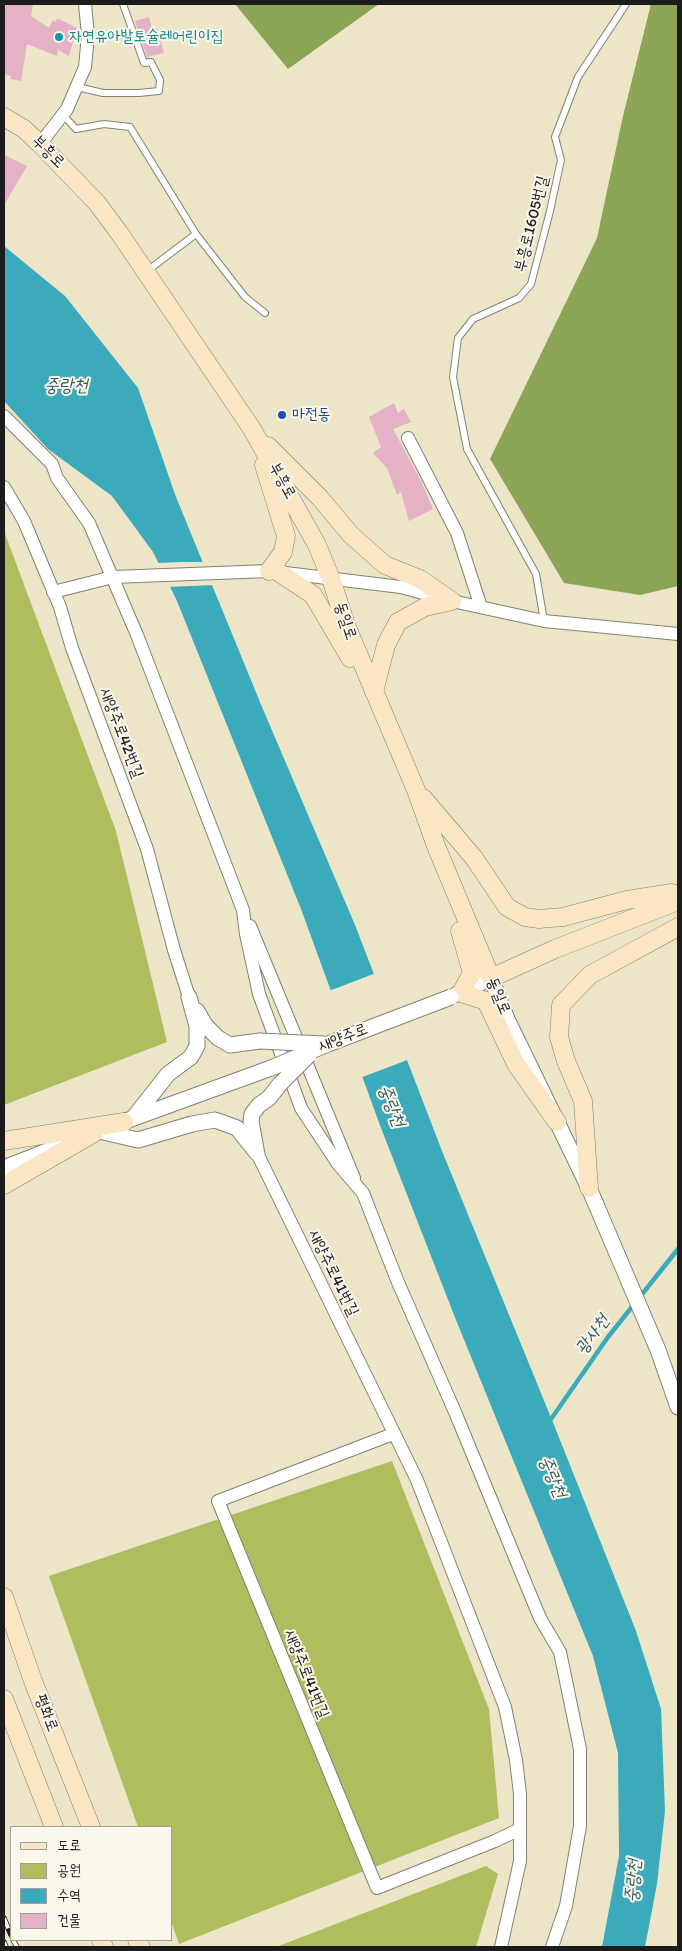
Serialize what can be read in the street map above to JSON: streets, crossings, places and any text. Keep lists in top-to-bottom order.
{
  "streets": {
    "main road": [
      "부흥로",
      "동일로",
      "새양주로",
      "평화로"
    ],
    "street": ["새양주로42번길", "새양주로41번길"],
    "lane": ["부흥로1605번길"]
  },
  "crossings": [
    ["부흥로", "동일로"],
    ["동일로", "새양주로"]
  ],
  "water": ["중랑천", "광사천"],
  "places": ["자연유아발토슐레어린이집", "마전동"],
  "legend": [
    "도로",
    "공원",
    "수역",
    "건물"
  ]
}
